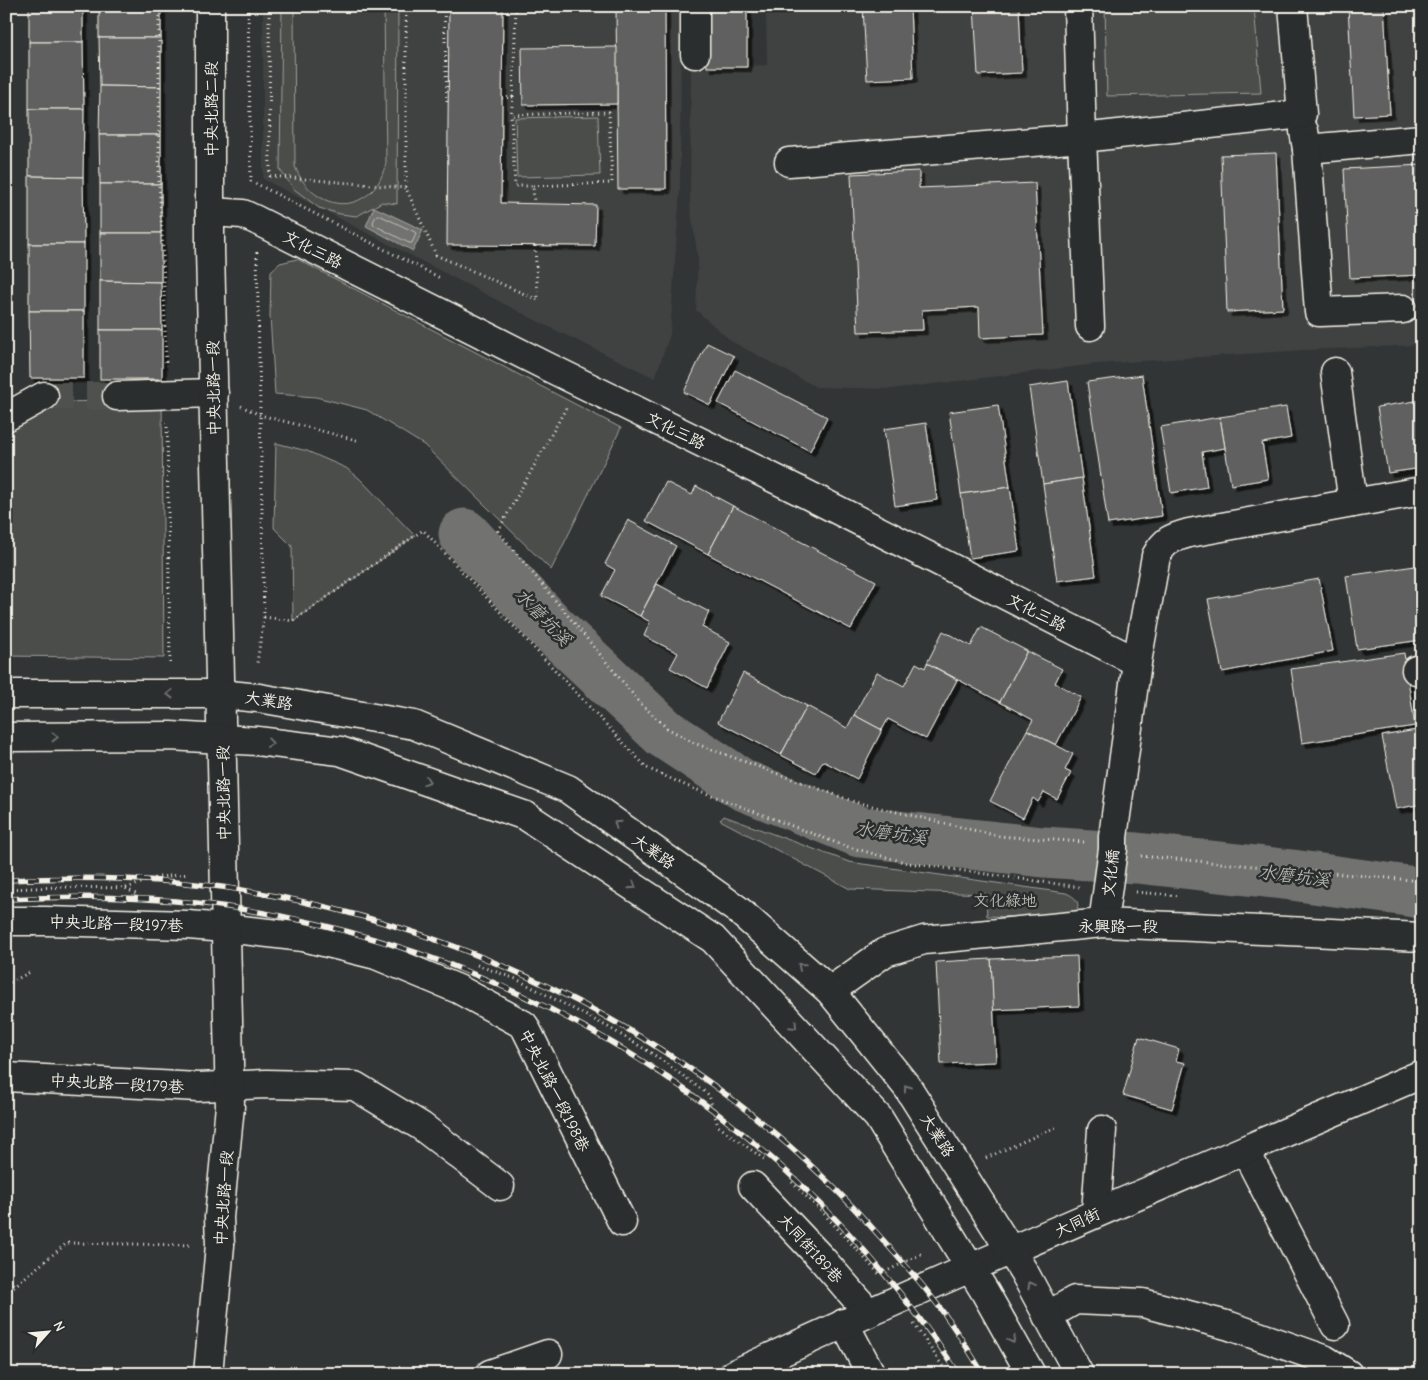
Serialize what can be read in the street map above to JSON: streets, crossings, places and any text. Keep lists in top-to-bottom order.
{
  "streets": {
    "street": [
      "中央北路二段",
      "文化三路",
      "中央北路一段",
      "大業路",
      "文化橋",
      "中央北路一段197巷",
      "永興路一段",
      "中央北路一段179巷",
      "中央北路一段198巷",
      "大同街",
      "大同街189巷"
    ]
  },
  "crossings": [
    ["中央北路二段", "文化三路"],
    ["中央北路二段", "中央北路一段"],
    ["文化三路", "中央北路一段"],
    ["中央北路一段", "大業路"],
    ["中央北路一段", "中央北路一段197巷"],
    ["中央北路一段", "中央北路一段179巷"],
    ["中央北路一段", "中央北路一段198巷"],
    ["大業路", "永興路一段"],
    ["大業路", "大同街"],
    ["文化橋", "永興路一段"],
    ["中央北路一段197巷", "中央北路一段198巷"],
    ["大同街", "大同街189巷"]
  ],
  "water": ["水磨坑溪"],
  "parks": ["文化綠地"],
  "north": "top right"
}
